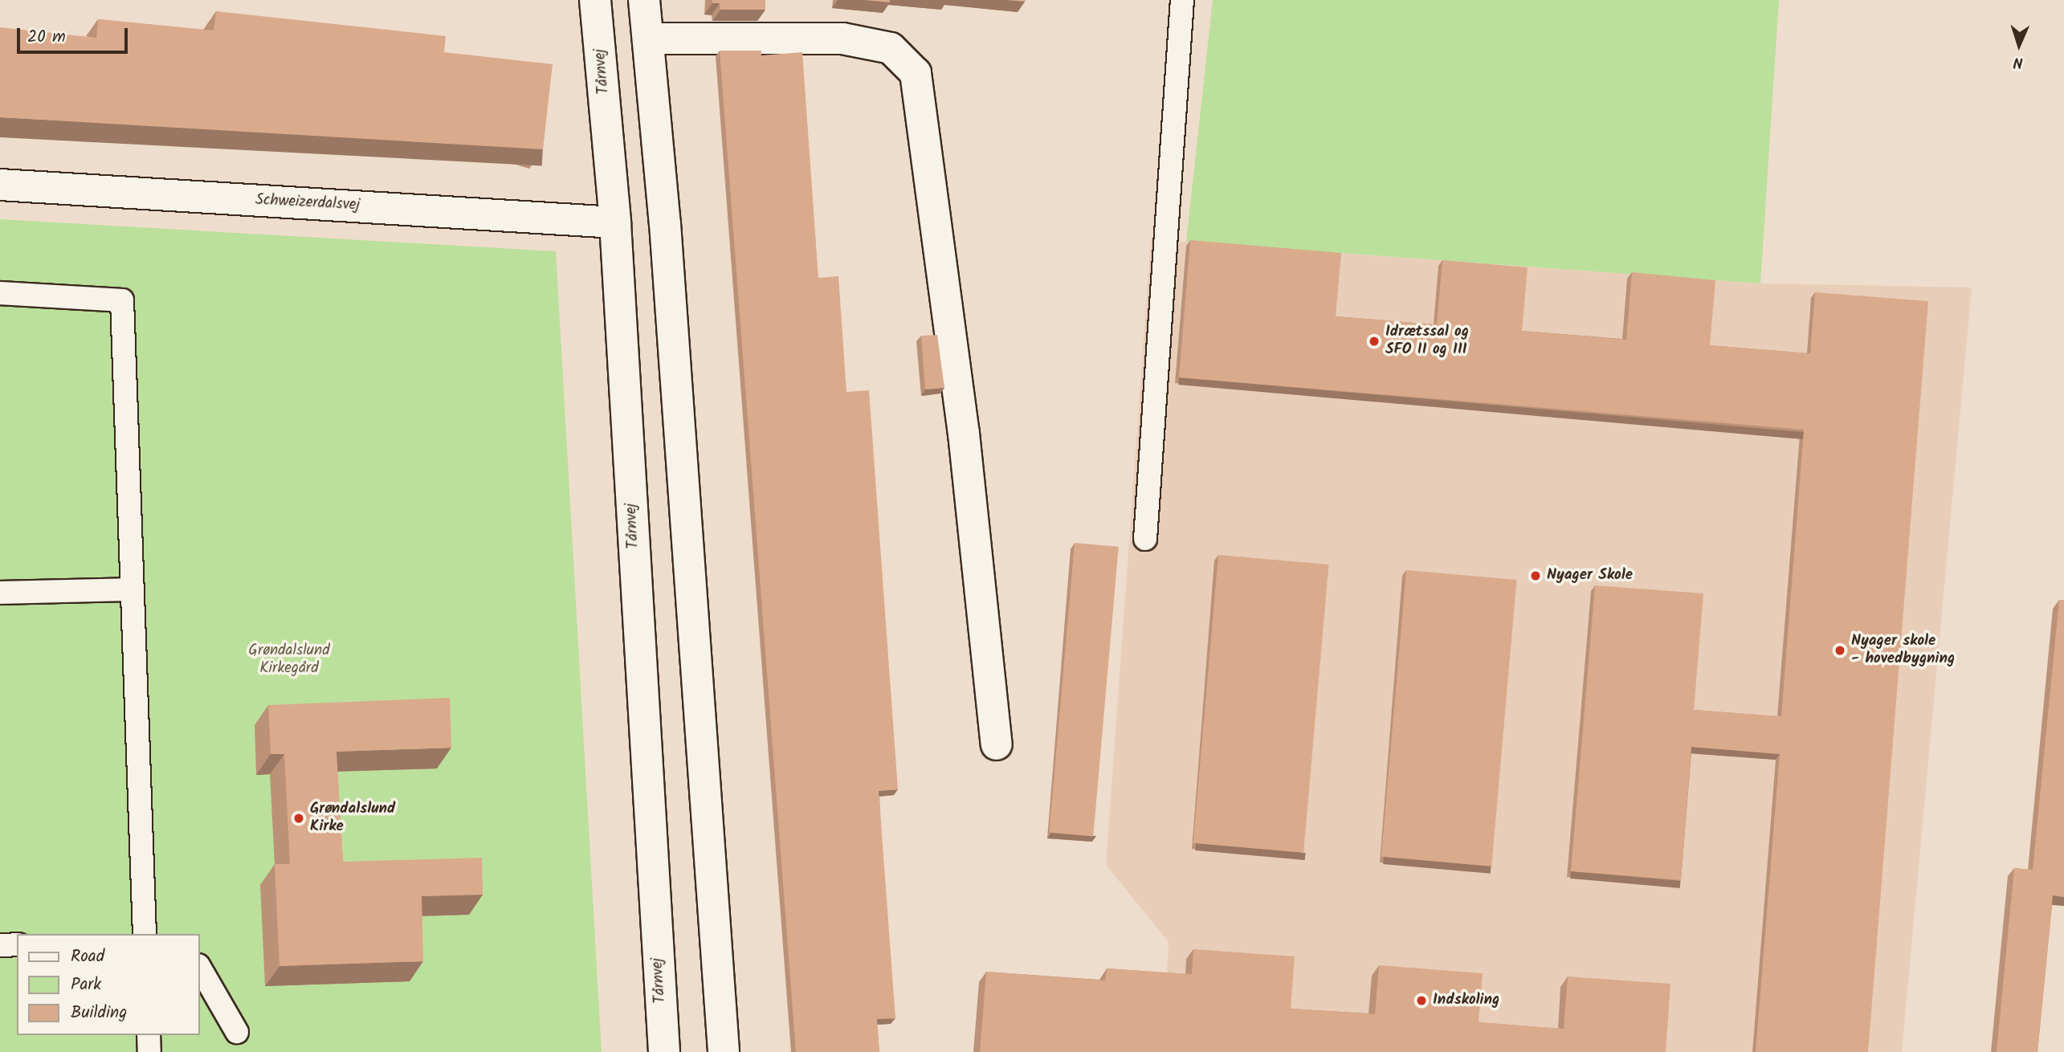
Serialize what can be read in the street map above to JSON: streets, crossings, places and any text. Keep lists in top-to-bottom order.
{
  "streets": {
    "street": ["Tårnvej", "Schweizerdalsvej"]
  },
  "crossings": [
    ["Tårnvej", "Schweizerdalsvej"]
  ],
  "parks": ["Grøndalslund Kirkegård"],
  "places": [
    "Idrætssal og SFO II og III",
    "Nyager Skole",
    "Nyager skole - hovedbygning",
    "Grøndalslund Kirke",
    "Indskoling"
  ],
  "legend": ["Road", "Park", "Building"],
  "scale_bar": "20 m",
  "north": "bottom"
}
